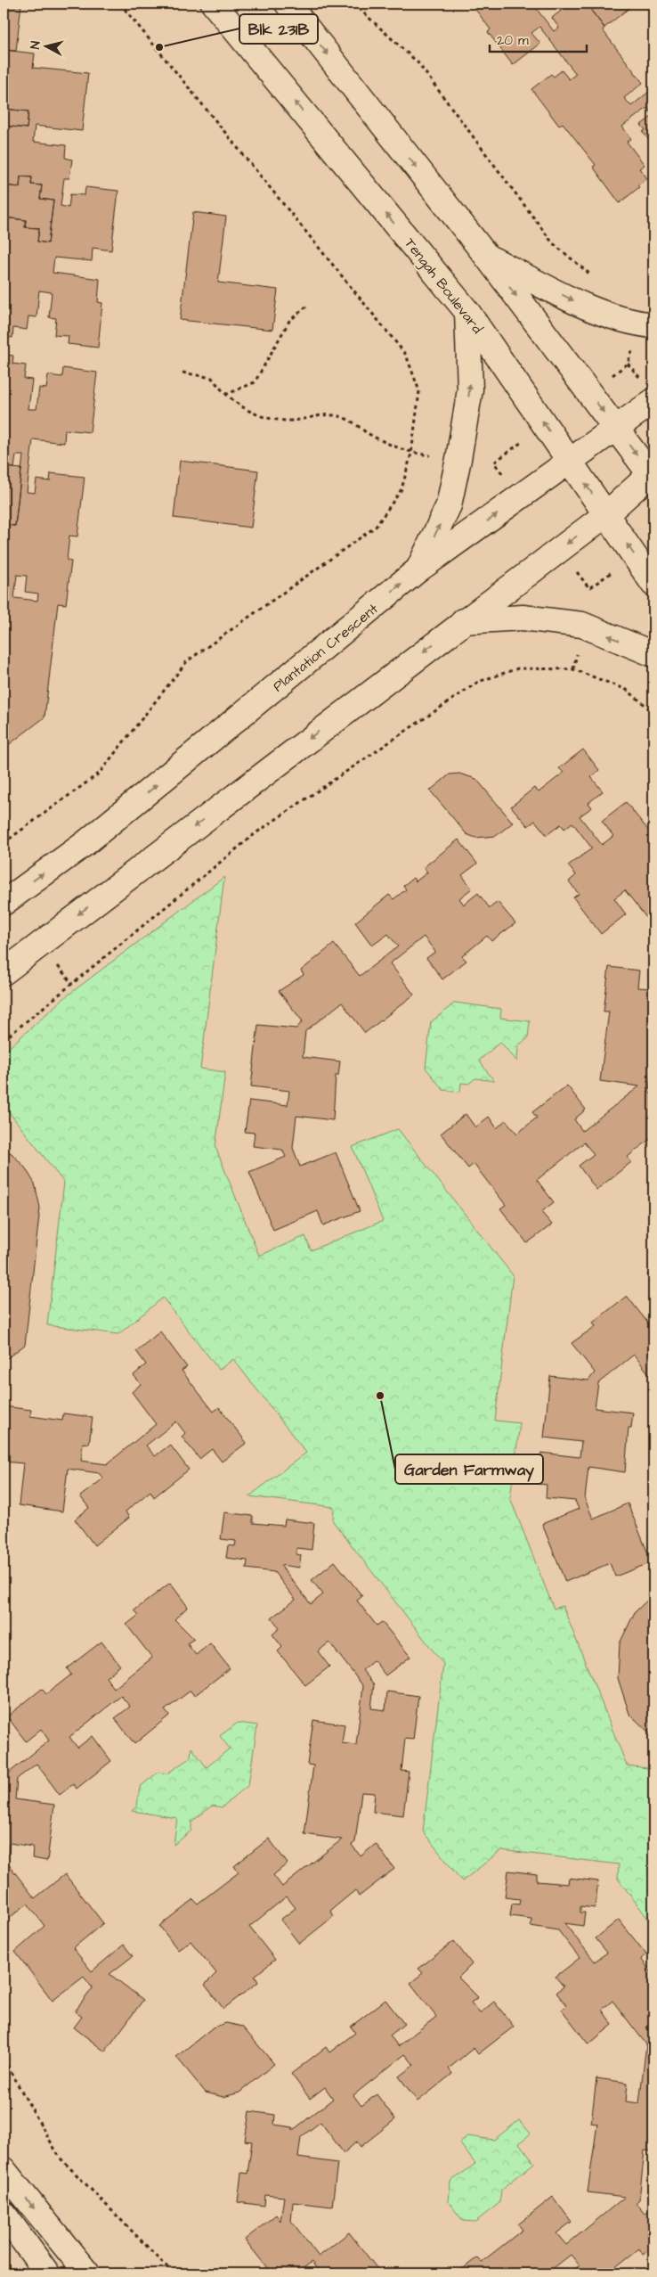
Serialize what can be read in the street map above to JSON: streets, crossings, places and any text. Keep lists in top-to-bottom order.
{
  "streets": {
    "main road": ["Tengah Boulevard", "Plantation Crescent"]
  },
  "crossings": [
    ["Tengah Boulevard", "Plantation Crescent"]
  ],
  "places": ["Blk 231B", "Garden Farmway"],
  "scale_bar": "20 m",
  "north": "left"
}
